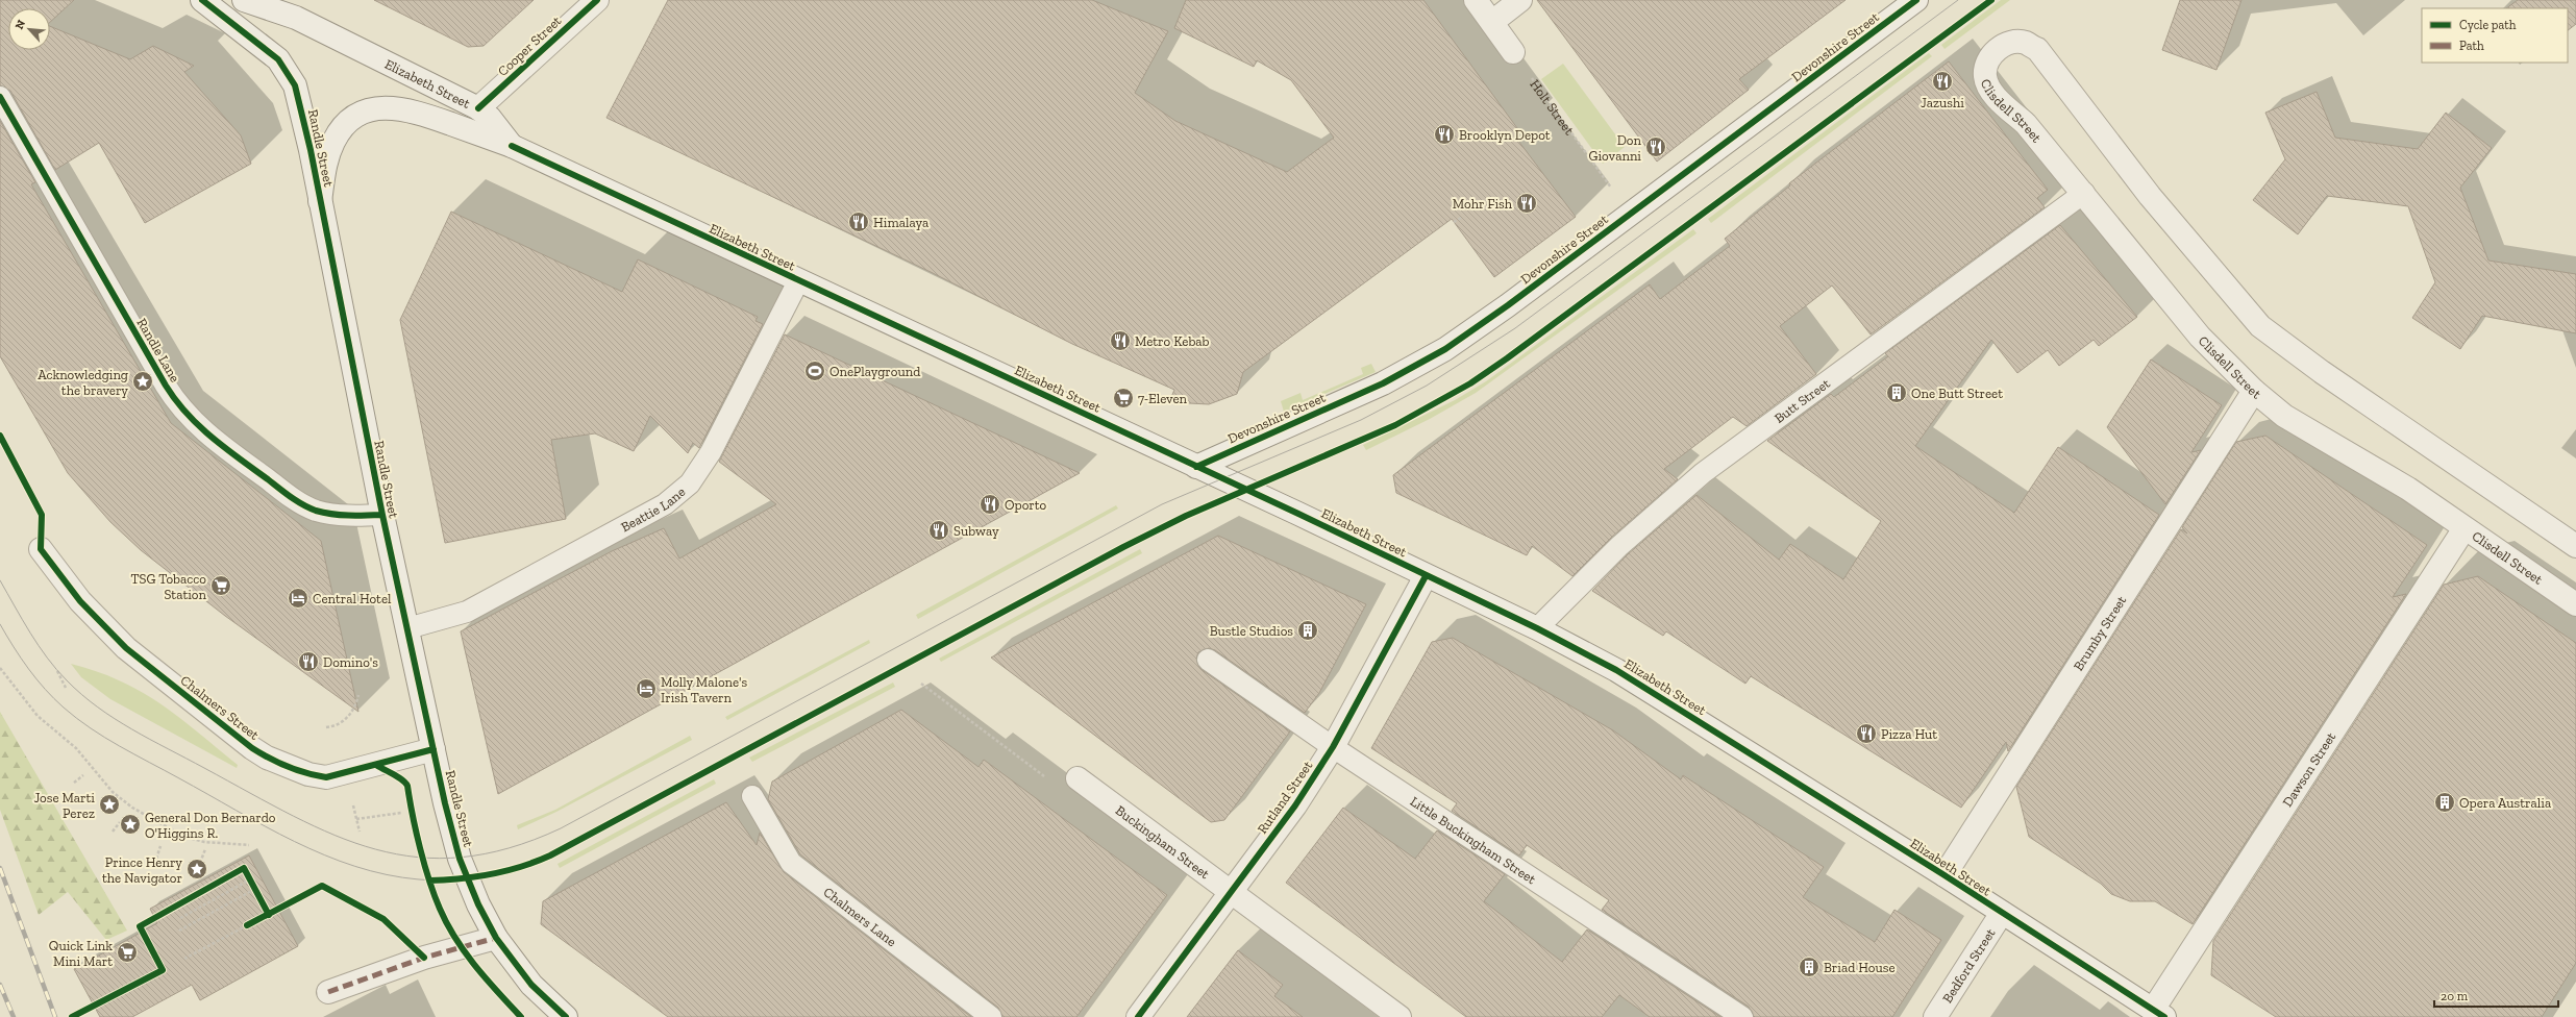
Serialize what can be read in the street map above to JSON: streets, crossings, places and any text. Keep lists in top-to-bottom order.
{
  "streets": {
    "street": [
      "Cooper Street",
      "Devonshire Street",
      "Elizabeth Street",
      "Clisdell Street",
      "Randle Street",
      "Brumby Street",
      "Chalmers Street",
      "Dawson Street",
      "Rutland Street",
      "Buckingham Street",
      "Bedford Street"
    ],
    "lane": [
      "Randle Lane",
      "Butt Street",
      "Beattie Lane",
      "Little Buckingham Street",
      "Chalmers Lane"
    ],
    "path": ["Holt Street"]
  },
  "crossings": [
    ["Cooper Street", "Elizabeth Street"],
    ["Devonshire Street", "Elizabeth Street"],
    ["Devonshire Street", "Holt Street"],
    ["Elizabeth Street", "Butt Street"],
    ["Elizabeth Street", "Beattie Lane"],
    ["Elizabeth Street", "Brumby Street"],
    ["Elizabeth Street", "Dawson Street"],
    ["Elizabeth Street", "Rutland Street"],
    ["Elizabeth Street", "Bedford Street"],
    ["Clisdell Street", "Butt Street"],
    ["Clisdell Street", "Brumby Street"],
    ["Clisdell Street", "Dawson Street"],
    ["Randle Street", "Randle Lane"],
    ["Randle Street", "Beattie Lane"],
    ["Randle Street", "Chalmers Street"],
    ["Rutland Street", "Little Buckingham Street"],
    ["Rutland Street", "Buckingham Street"]
  ],
  "places": {
    "restaurant": [
      "Jazushi",
      "Brooklyn Depot",
      "Don Giovanni",
      "Mohr Fish",
      "Himalaya",
      "Metro Kebab",
      "Oporto",
      "Subway",
      "Domino's",
      "Pizza Hut"
    ],
    "sports": ["OnePlayground"],
    "place": [
      "Acknowledging the bravery",
      "Jose Marti Perez",
      "General Don Bernardo O'Higgins R.",
      "Prince Henry the Navigator"
    ],
    "building": [
      "One Butt Street",
      "Bustle Studios",
      "Opera Australia",
      "Briad House"
    ],
    "supermarket": ["7-Eleven", "TSG Tobacco Station", "Quick Link Mini Mart"],
    "hotel": ["Central Hotel", "Molly Malone's Irish Tavern"]
  },
  "legend": ["Cycle path", "Path"],
  "scale_bar": "20 m",
  "north": "top left"
}
